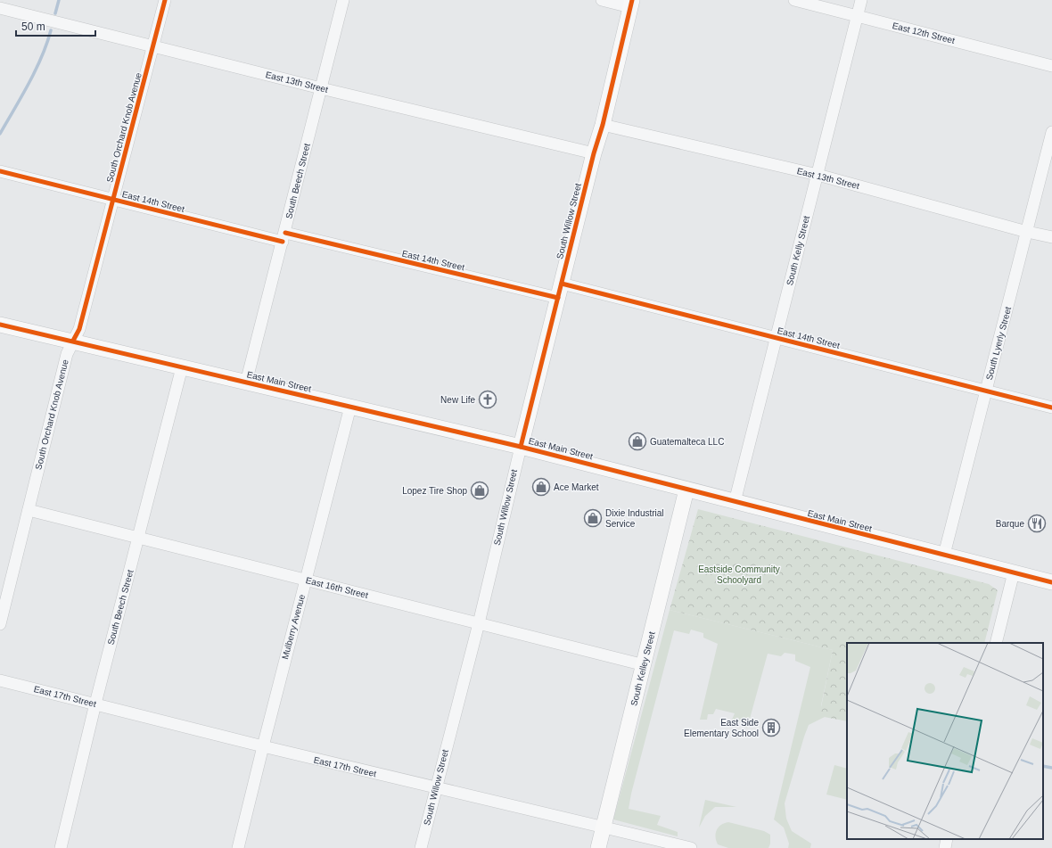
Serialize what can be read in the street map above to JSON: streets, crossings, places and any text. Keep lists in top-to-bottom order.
{
  "streets": {
    "main road": ["South Willow Street", "East Main Street", "South Kelley Street"],
    "street": [
      "East 12th Street",
      "East 13th Street",
      "South Orchard Knob Avenue",
      "South Beech Street",
      "East 14th Street",
      "South Kelly Street",
      "South Lyerly Street",
      "East 16th Street",
      "Mulberry Avenue",
      "East 17th Street"
    ]
  },
  "crossings": [
    ["East 12th Street", "South Kelly Street"],
    ["East 13th Street", "South Orchard Knob Avenue"],
    ["East 13th Street", "South Beech Street"],
    ["East 13th Street", "South Willow Street"],
    ["East 13th Street", "South Kelly Street"],
    ["East 13th Street", "South Lyerly Street"],
    ["South Orchard Knob Avenue", "East 14th Street"],
    ["South Orchard Knob Avenue", "East Main Street"],
    ["South Orchard Knob Avenue", "East 16th Street"],
    ["South Beech Street", "East 14th Street"],
    ["South Beech Street", "East Main Street"],
    ["South Beech Street", "East 16th Street"],
    ["South Beech Street", "East 17th Street"],
    ["East 14th Street", "South Willow Street"],
    ["East 14th Street", "South Kelly Street"],
    ["East 14th Street", "South Lyerly Street"],
    ["South Willow Street", "East Main Street"],
    ["South Willow Street", "East 16th Street"],
    ["South Willow Street", "East 17th Street"],
    ["South Kelly Street", "East Main Street"],
    ["South Lyerly Street", "East Main Street"],
    ["East Main Street", "Mulberry Avenue"],
    ["East Main Street", "South Kelley Street"],
    ["East 16th Street", "Mulberry Avenue"],
    ["East 16th Street", "South Kelley Street"],
    ["Mulberry Avenue", "East 17th Street"],
    ["South Kelley Street", "East 17th Street"]
  ],
  "parks": ["Eastside Community Schoolyard"],
  "places": {
    "church": ["New Life"],
    "shop": [
      "Guatemalteca LLC",
      "Ace Market",
      "Lopez Tire Shop",
      "Dixie Industrial Service"
    ],
    "restaurant": ["Barque"],
    "building": ["East Side Elementary School"]
  },
  "scale_bar": "50 m"
}
